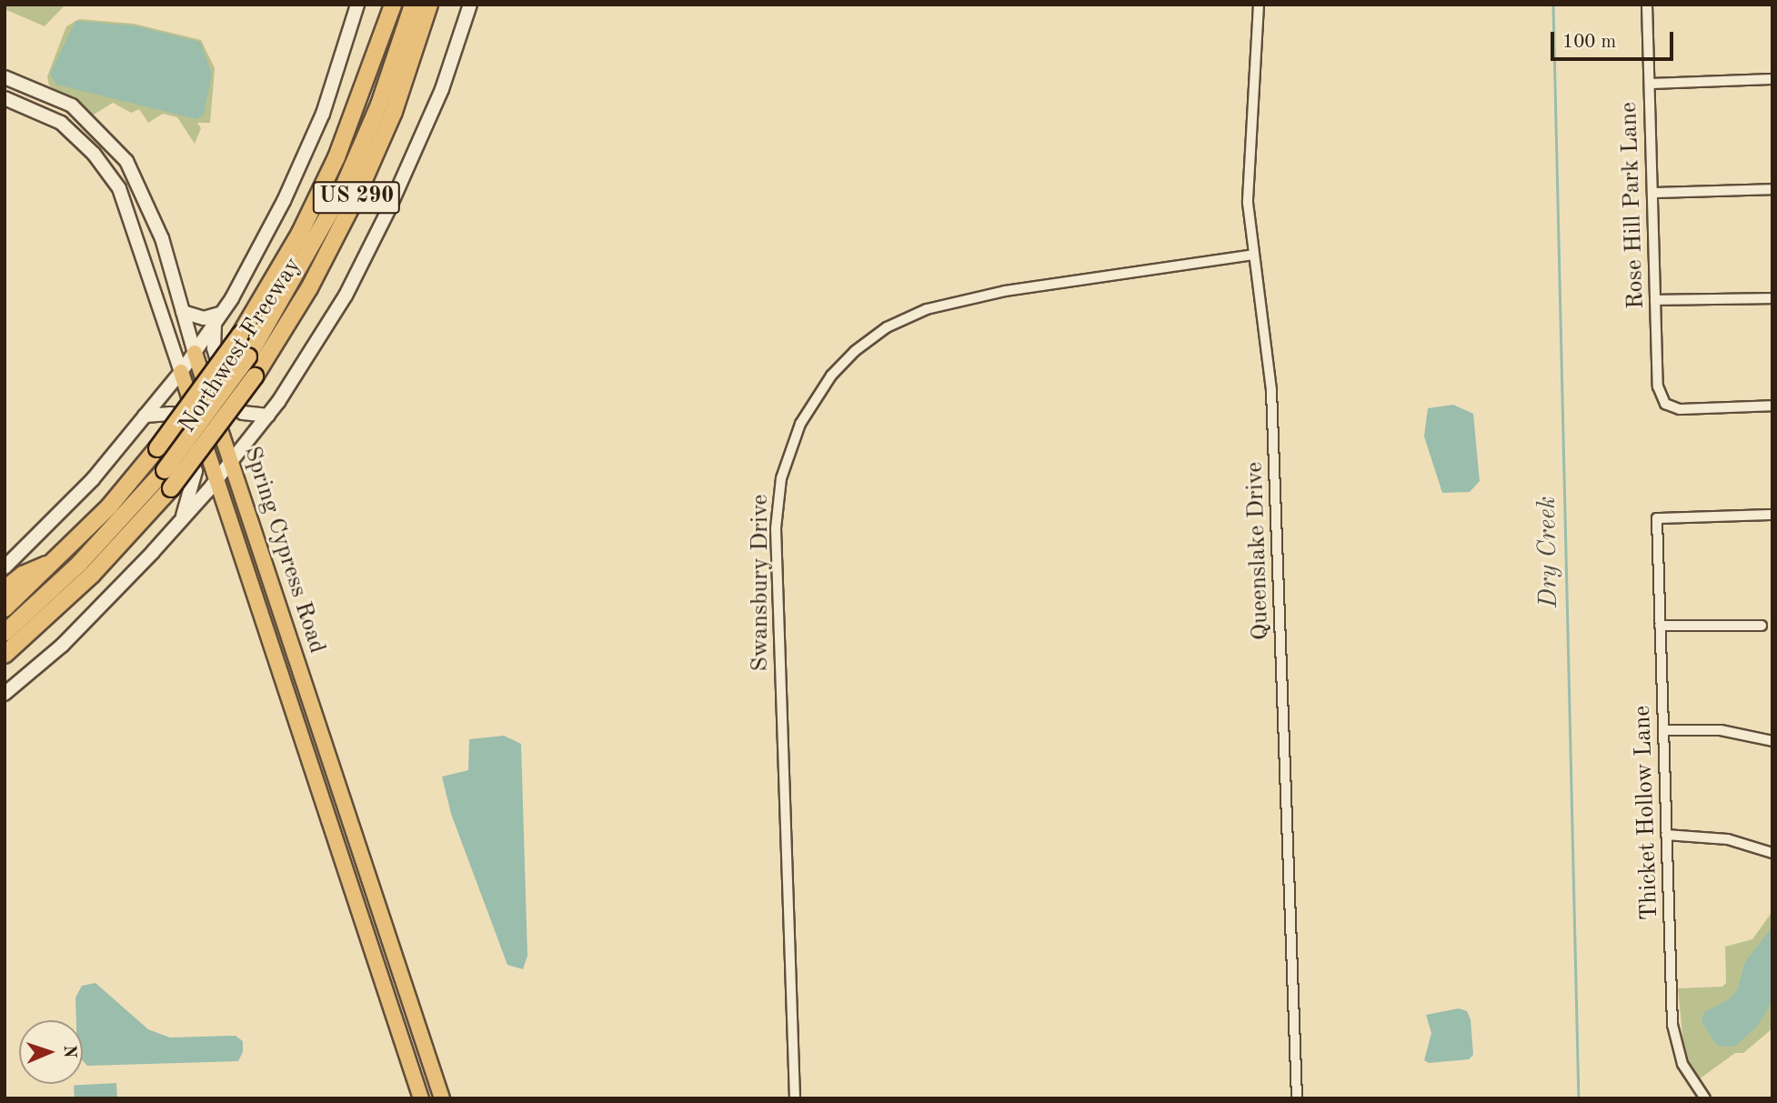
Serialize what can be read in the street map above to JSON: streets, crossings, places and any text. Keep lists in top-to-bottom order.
{
  "streets": {
    "highway": ["US 290", "Northwest Freeway"],
    "main road": ["Spring Cypress Road"],
    "street": [
      "Rose Hill Park Lane",
      "Queenslake Drive",
      "Swansbury Drive",
      "Thicket Hollow Lane"
    ]
  },
  "crossings": [
    ["Queenslake Drive", "Swansbury Drive"]
  ],
  "water": ["Dry Creek"],
  "scale_bar": "100 m",
  "north": "right"
}
